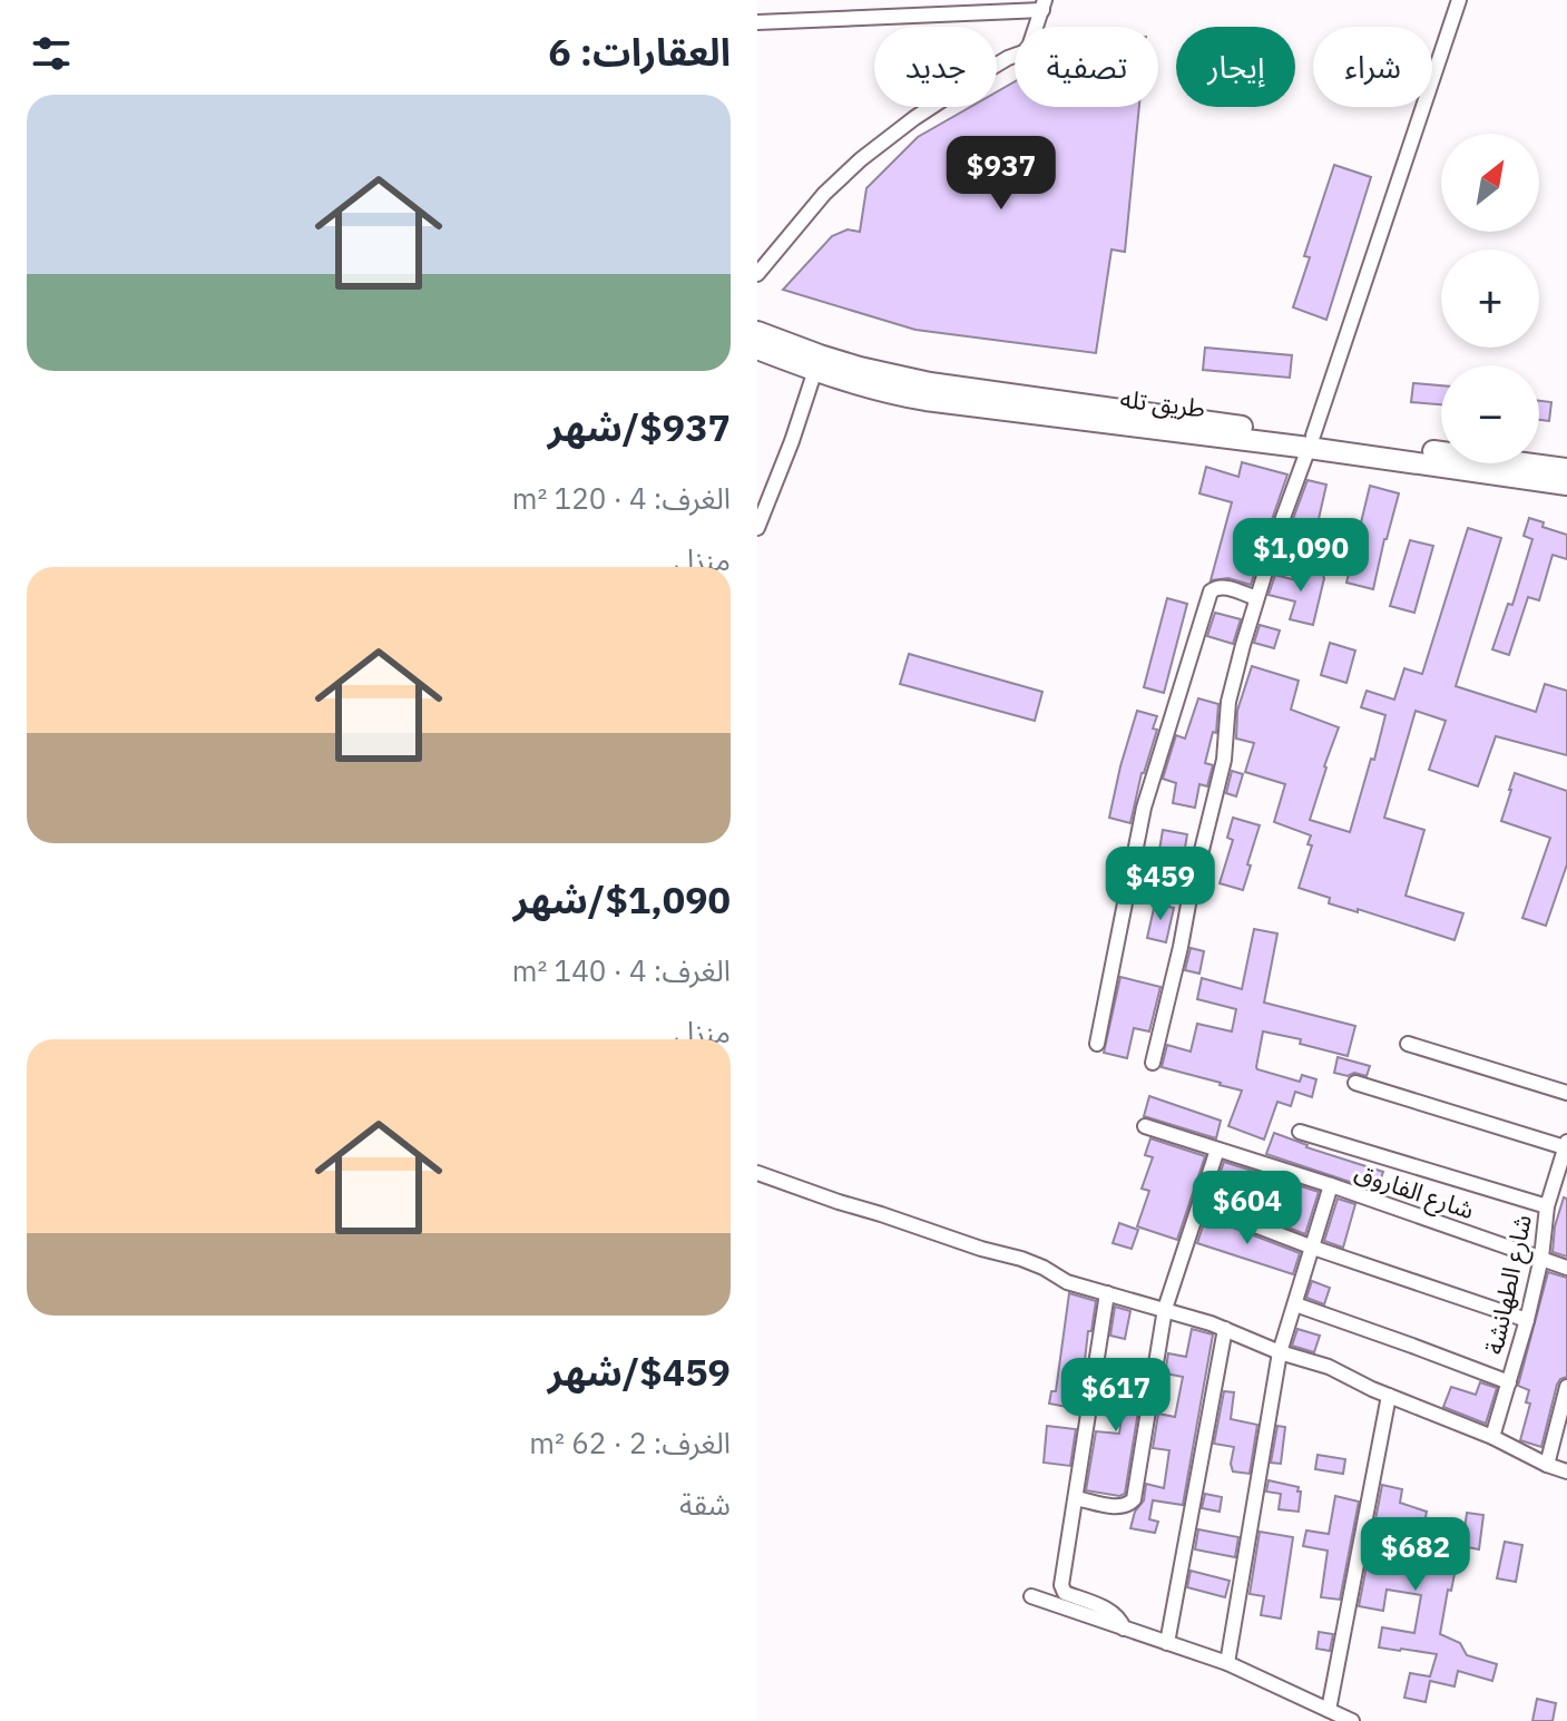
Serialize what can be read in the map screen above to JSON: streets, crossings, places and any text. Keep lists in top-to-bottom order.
{
  "streets": {
    "main road": ["طريق تله"],
    "street": ["شارع الفاروق", "شارع الطهانشة"]
  },
  "crossings": [
    ["شارع الفاروق", "شارع الطهانشة"]
  ],
  "north": "top right",
  "page": {
    "heading": "العقارات: 6",
    "chip": [
      "شراء",
      "إيجار",
      "تصفية",
      "جديد"
    ],
    "list": [
      {
        "name": "$937/شهر",
        "note": "الغرف: 4 · 120 m² · منزل"
      },
      {
        "name": "$1,090/شهر",
        "note": "الغرف: 4 · 140 m² · منزل"
      },
      {
        "name": "$459/شهر",
        "note": "الغرف: 2 · 62 m² · شقة"
      }
    ],
    "map_buttons": ["+", "−"],
    "price": [
      "$937",
      "$1,090",
      "$459",
      "$604",
      "$617",
      "$682"
    ]
  }
}
